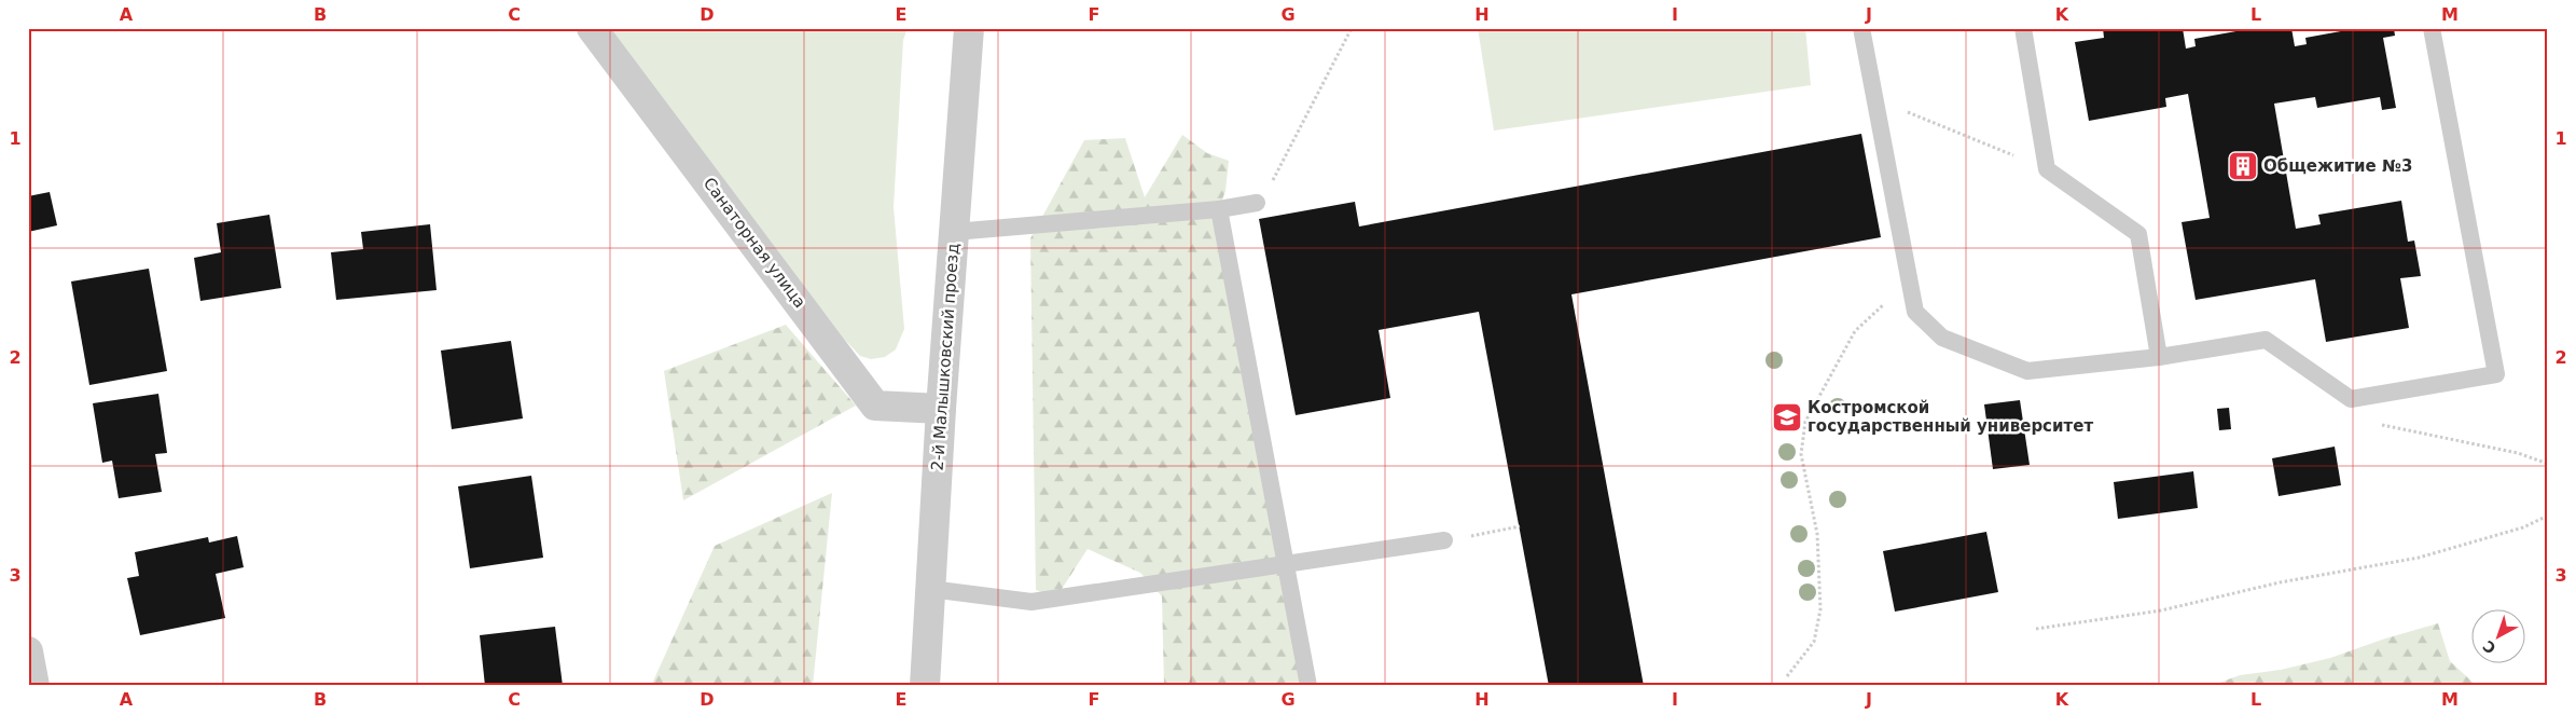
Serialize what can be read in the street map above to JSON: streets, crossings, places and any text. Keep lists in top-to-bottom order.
{
  "streets": {
    "street": ["Санаторная улица", "2-й Малышковский проезд"]
  },
  "crossings": [
    ["Санаторная улица", "2-й Малышковский проезд"]
  ],
  "places": {
    "building": ["Общежитие №3"],
    "school or university": ["Костромской государственный университет"]
  },
  "north": "bottom left",
  "grid": {
    "columns": [
      "A",
      "B",
      "C",
      "D",
      "E",
      "F",
      "G",
      "H",
      "I",
      "J",
      "K",
      "L",
      "M"
    ],
    "rows": ["1", "2", "3"]
  }
}
